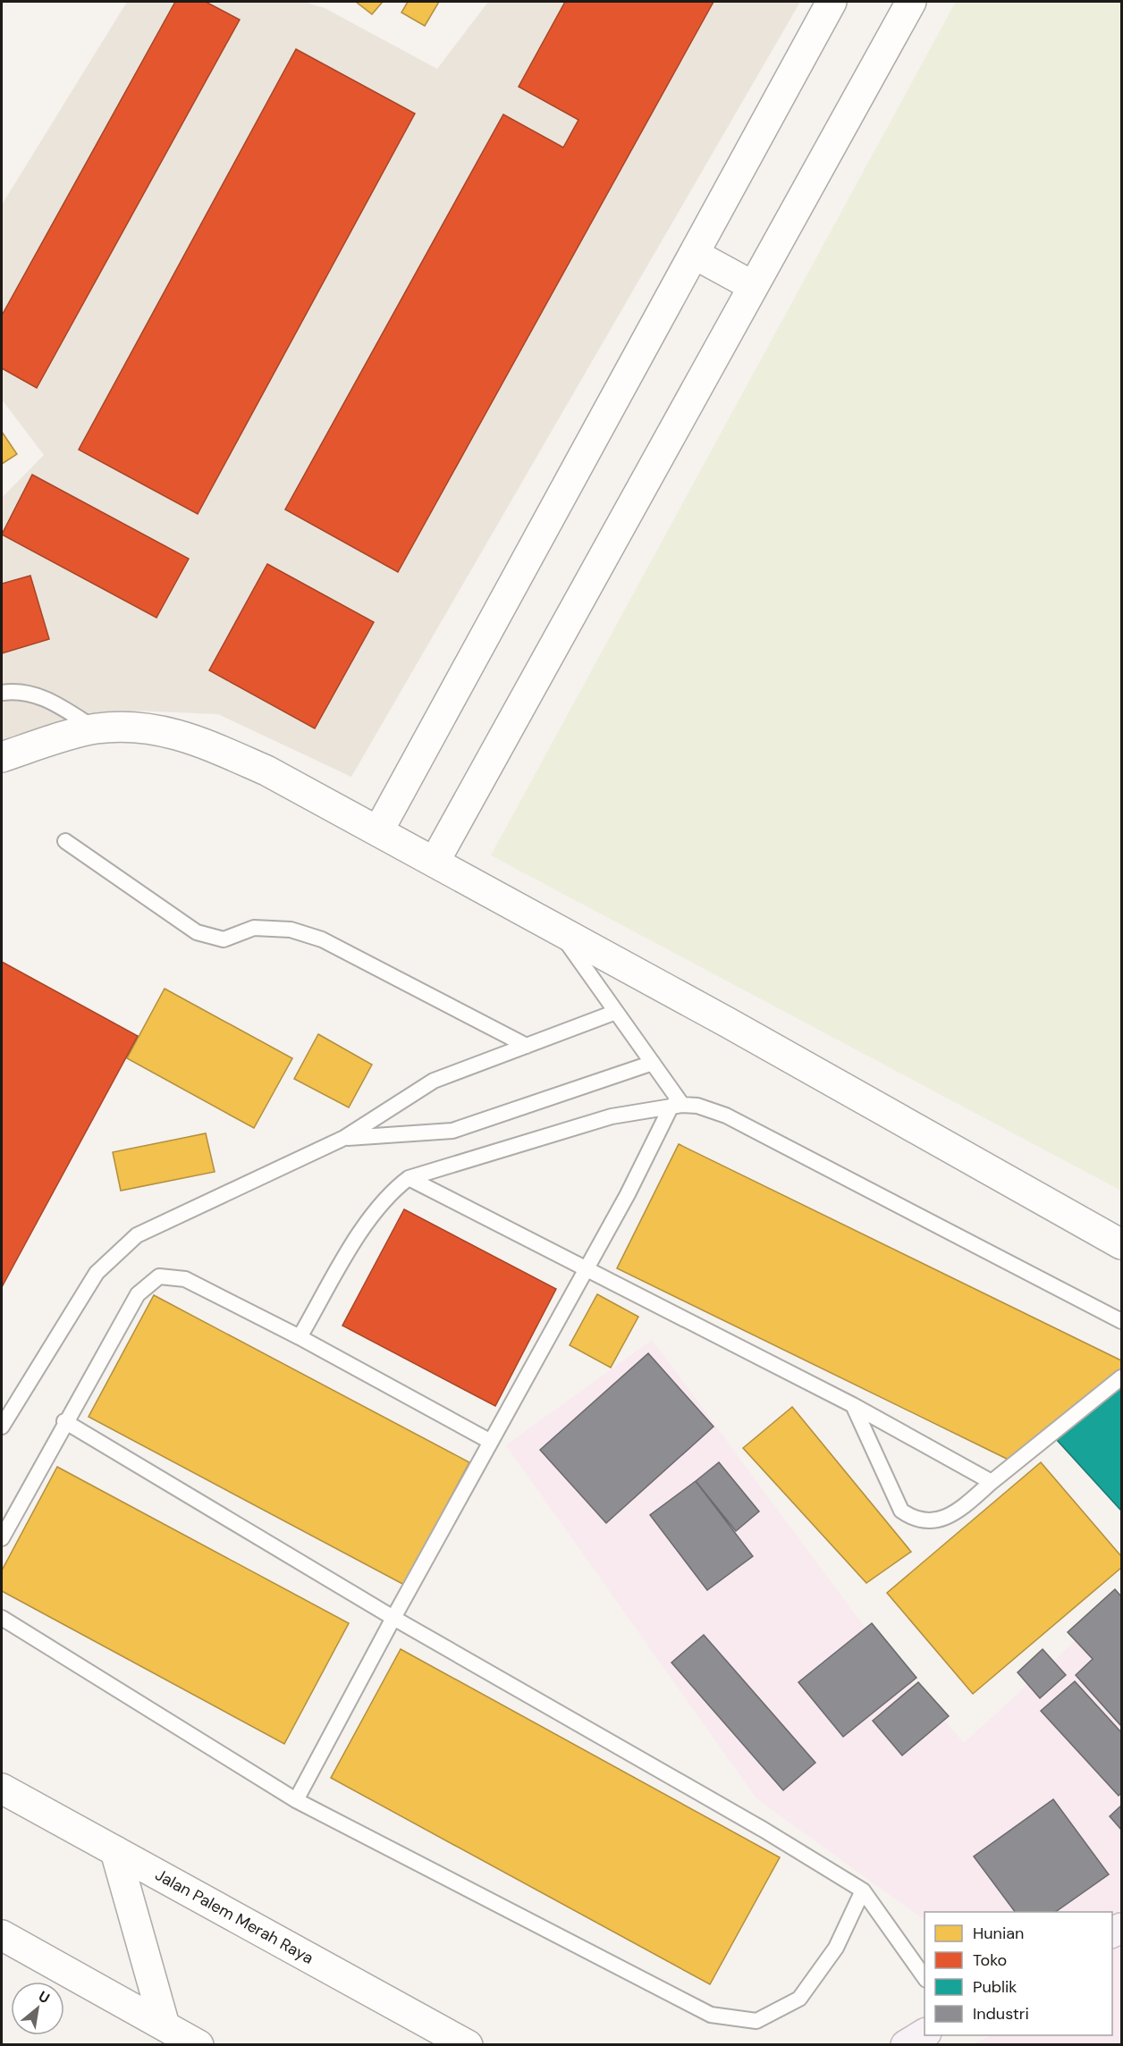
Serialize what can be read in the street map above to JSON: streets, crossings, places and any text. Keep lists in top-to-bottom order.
{
  "streets": {
    "street": ["Jalan Palem Merah Raya"]
  },
  "legend": [
    "Hunian",
    "Toko",
    "Publik",
    "Industri"
  ],
  "north": "top right"
}
